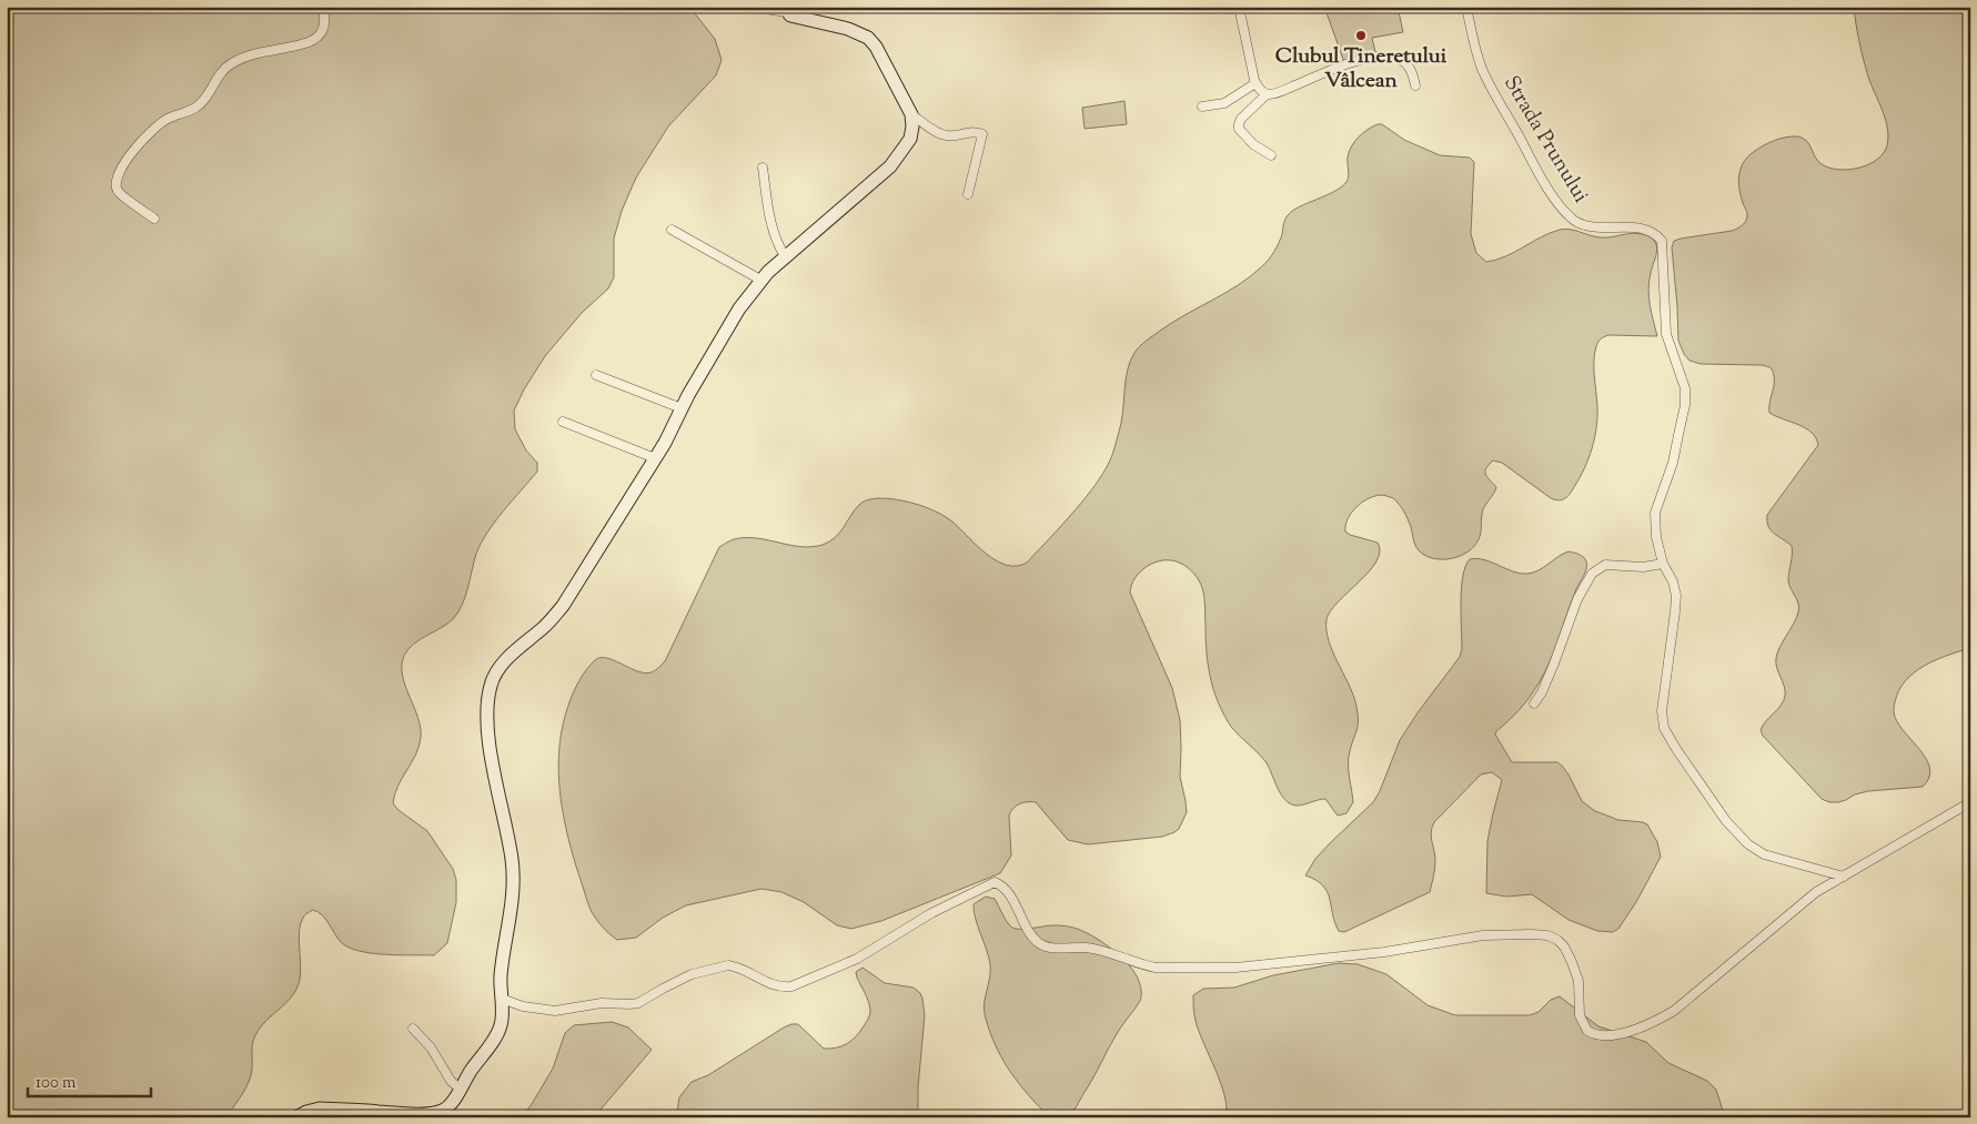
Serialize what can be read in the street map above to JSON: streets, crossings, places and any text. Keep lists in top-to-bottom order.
{
  "streets": {
    "street": ["Strada Prunului"]
  },
  "places": ["Clubul Tineretului Vâlcean"],
  "scale_bar": "100 m"
}
